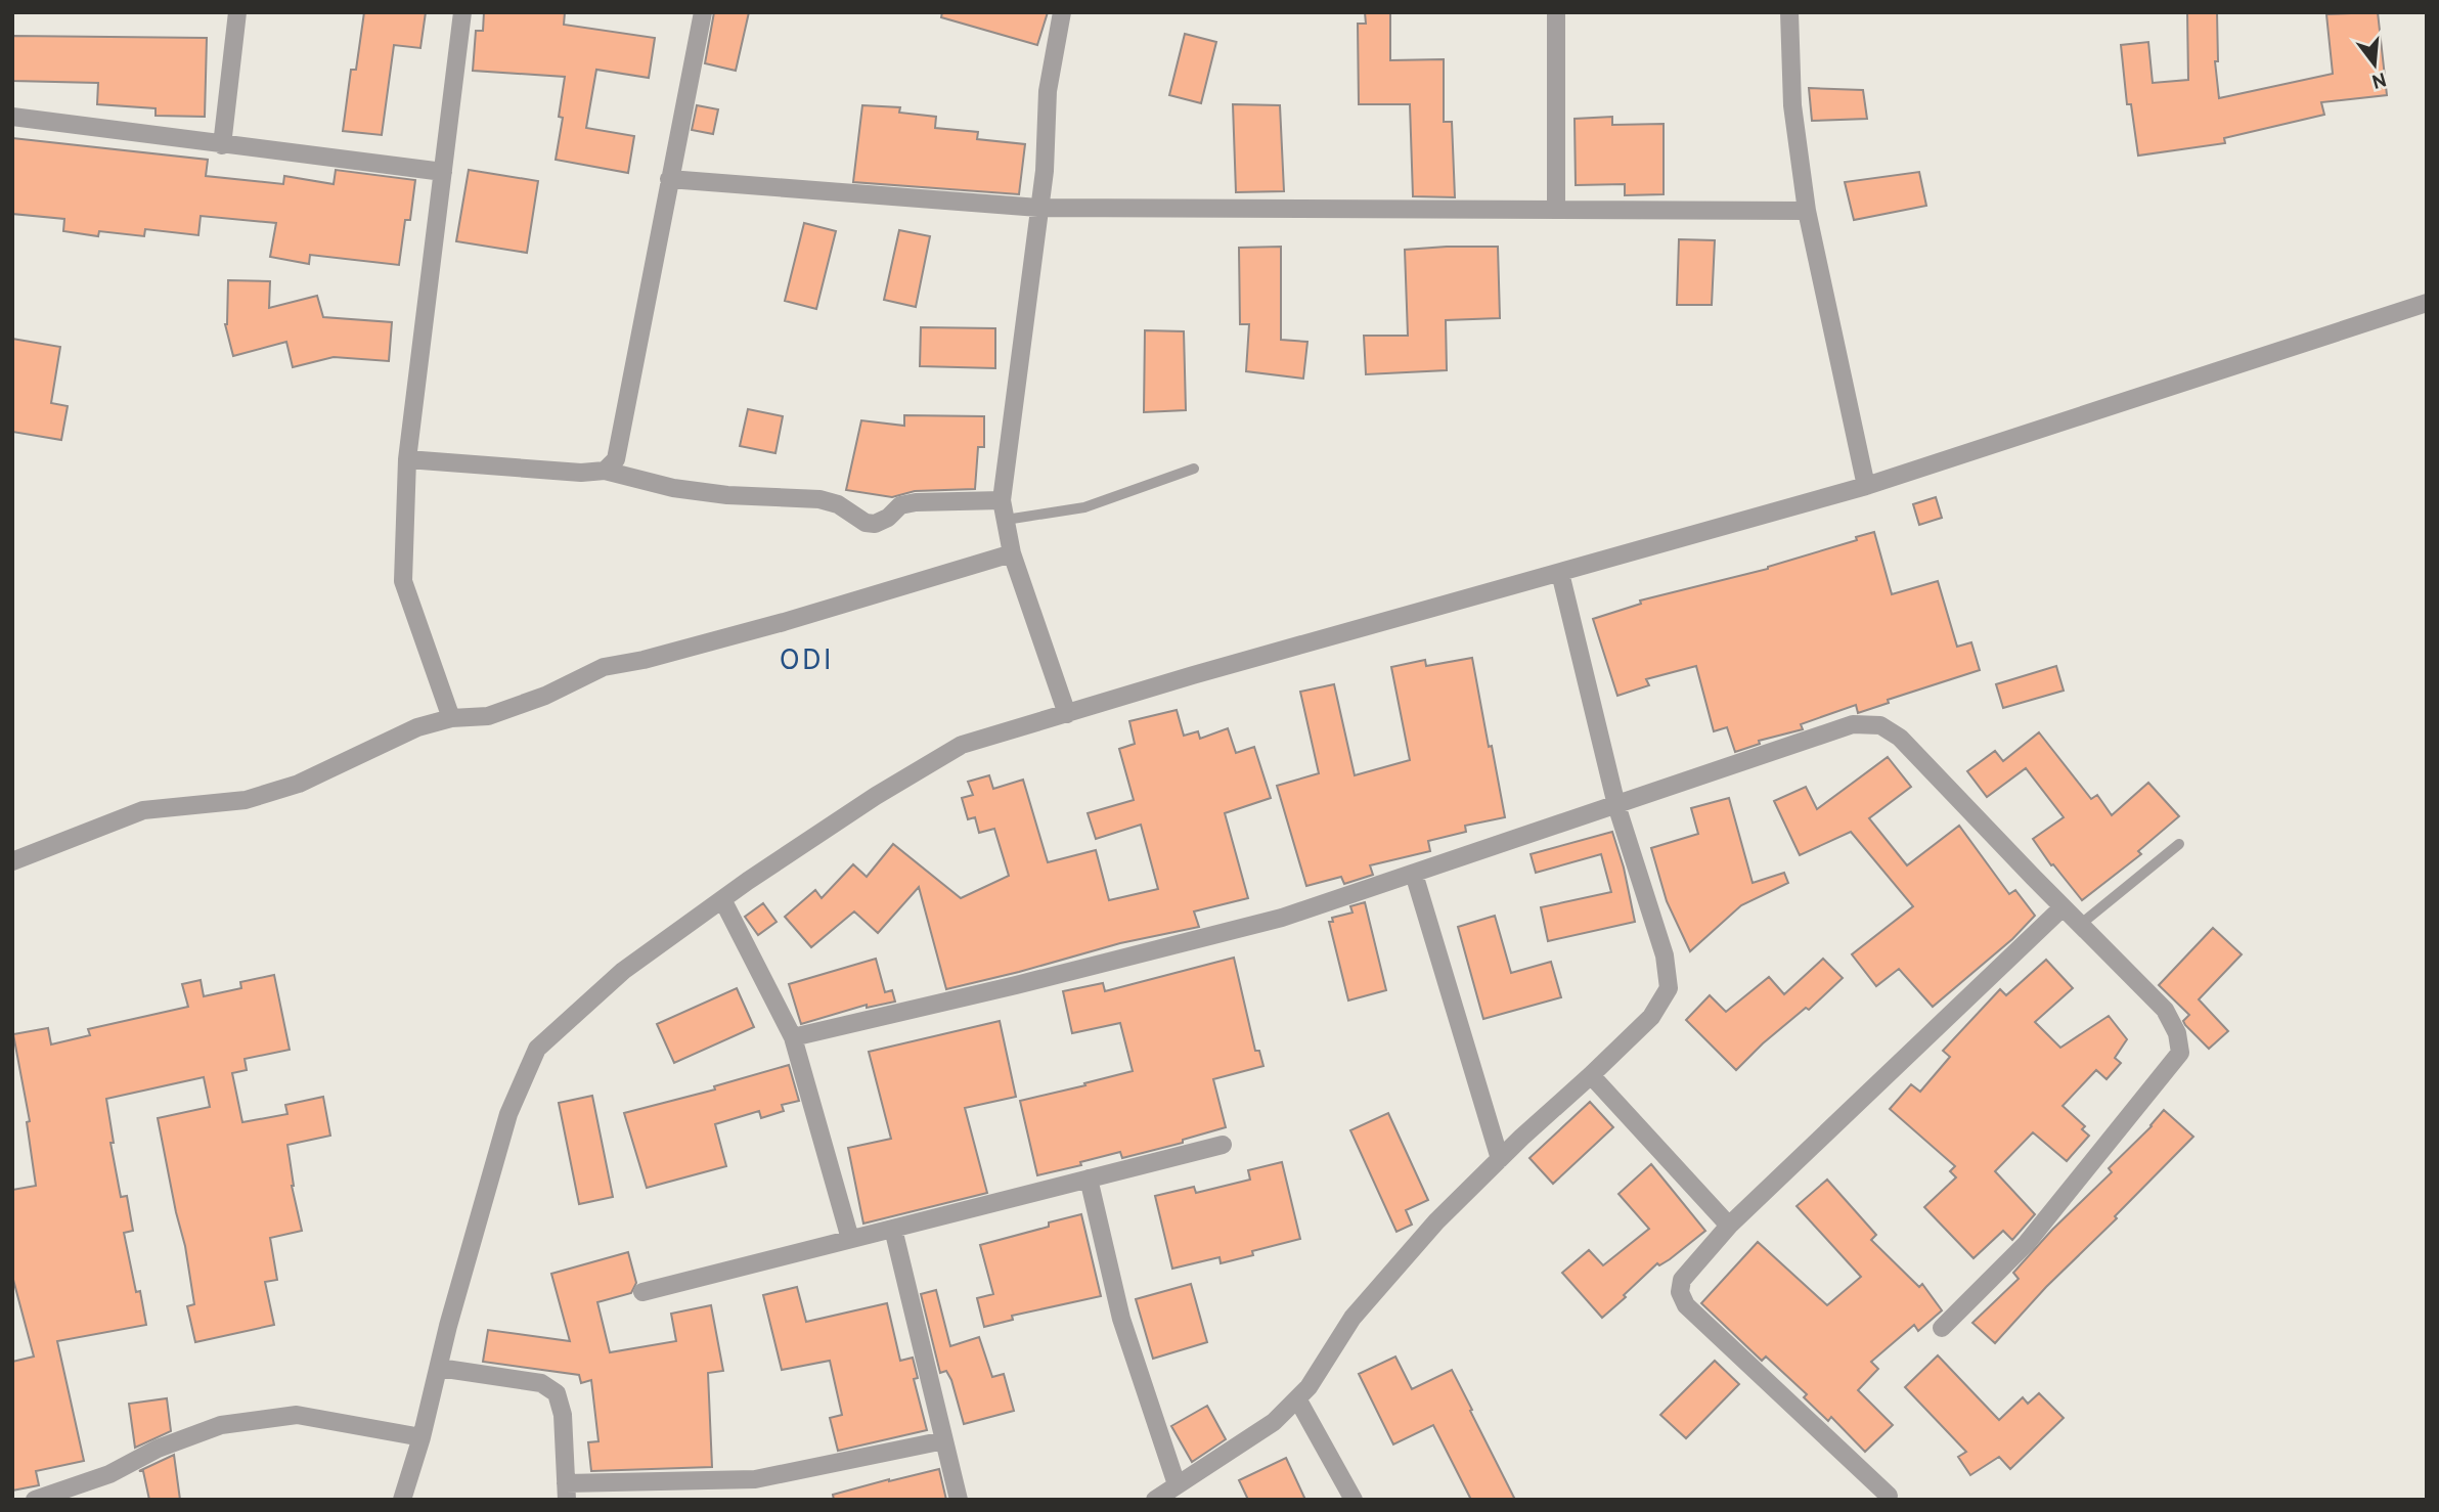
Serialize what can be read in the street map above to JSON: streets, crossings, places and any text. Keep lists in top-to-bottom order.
{
  "districts": ["ODI"],
  "north": "bottom"
}
